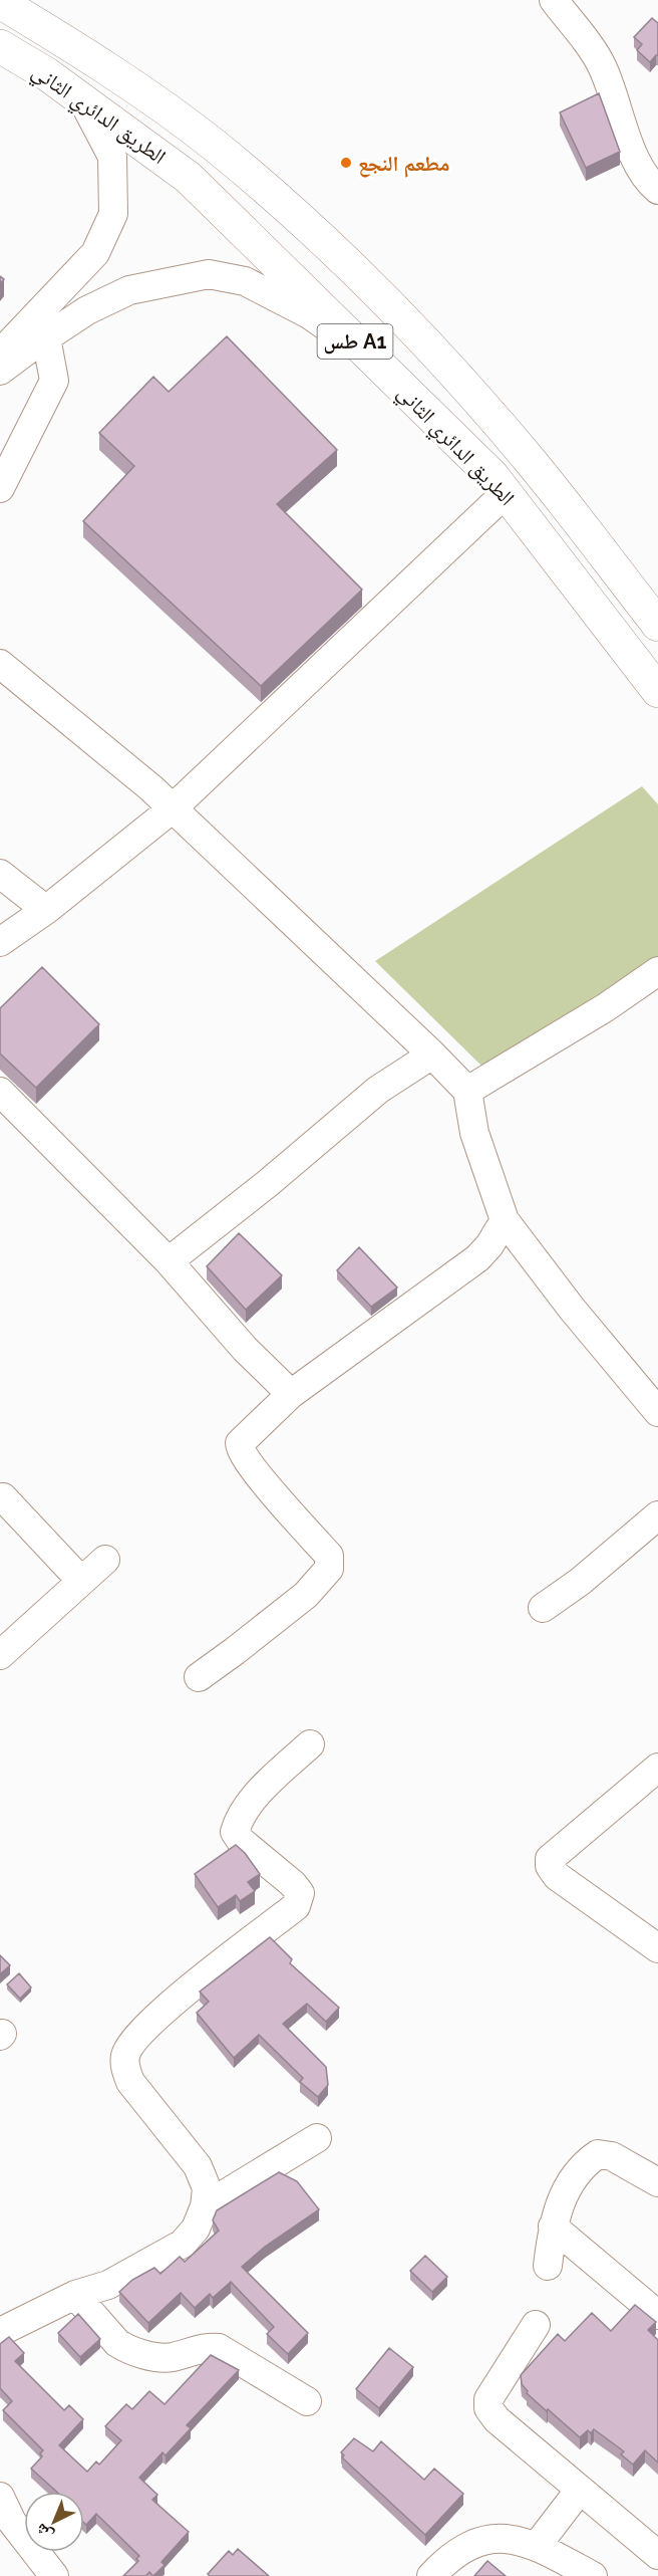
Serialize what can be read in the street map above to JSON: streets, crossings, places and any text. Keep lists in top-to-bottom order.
{
  "streets": {
    "highway": ["الطريق الدائري الثاني", "طس A1"]
  },
  "places": ["مطعم النجع"],
  "north": "bottom left"
}
